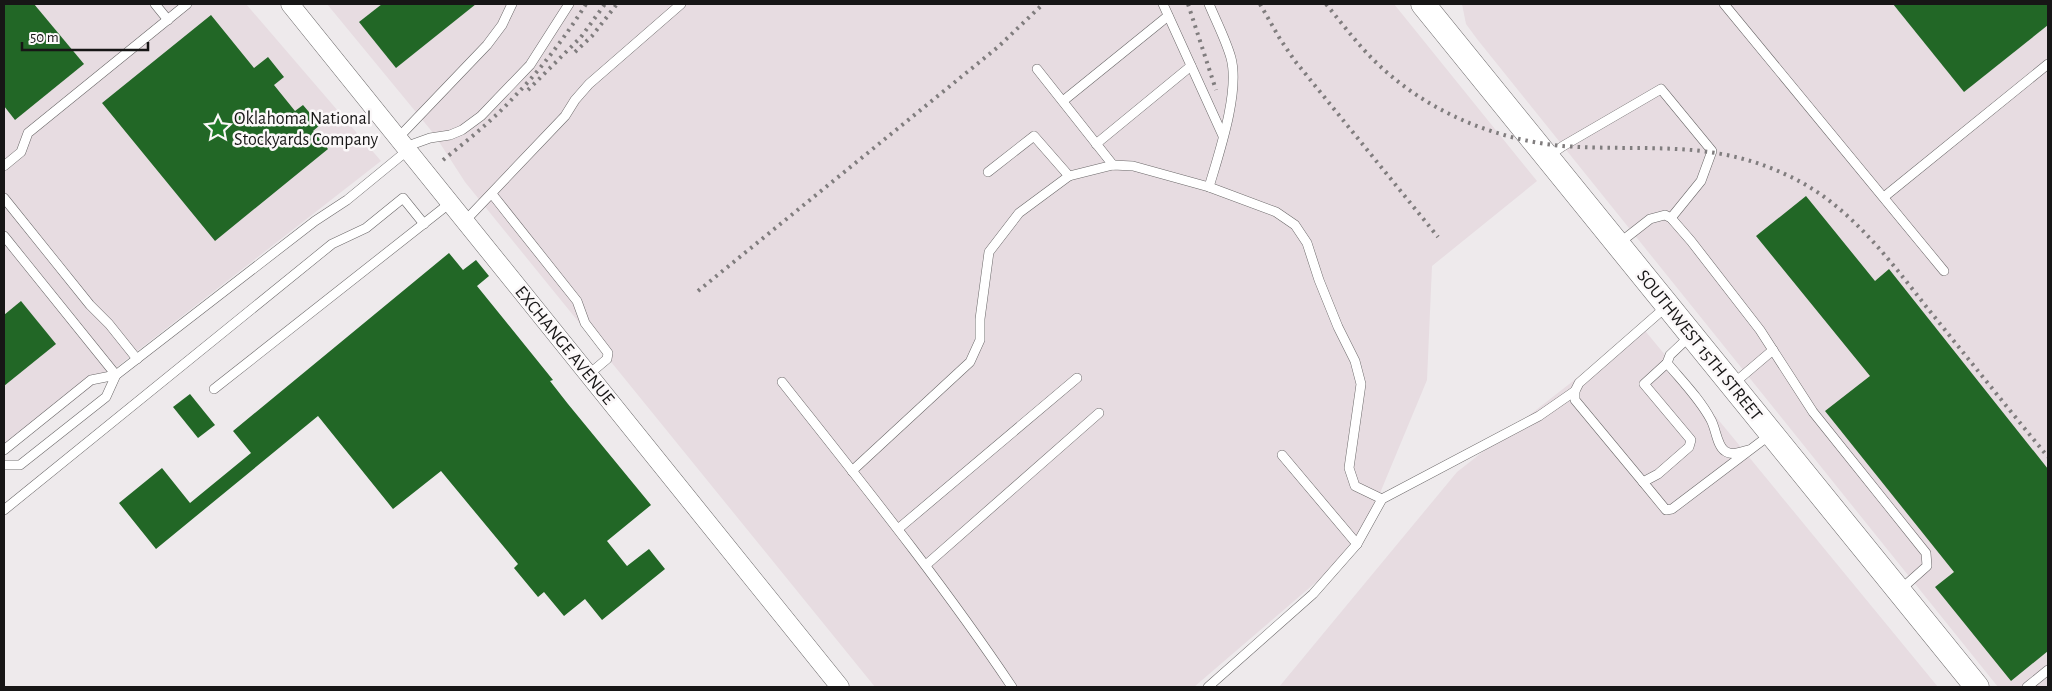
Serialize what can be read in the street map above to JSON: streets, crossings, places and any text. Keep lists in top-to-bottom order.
{
  "streets": {
    "main road": ["SOUTHWEST 15TH STREET"],
    "street": ["EXCHANGE AVENUE"]
  },
  "places": {
    "place": ["Oklahoma National Stockyards Company"]
  },
  "scale_bar": "50 m"
}
